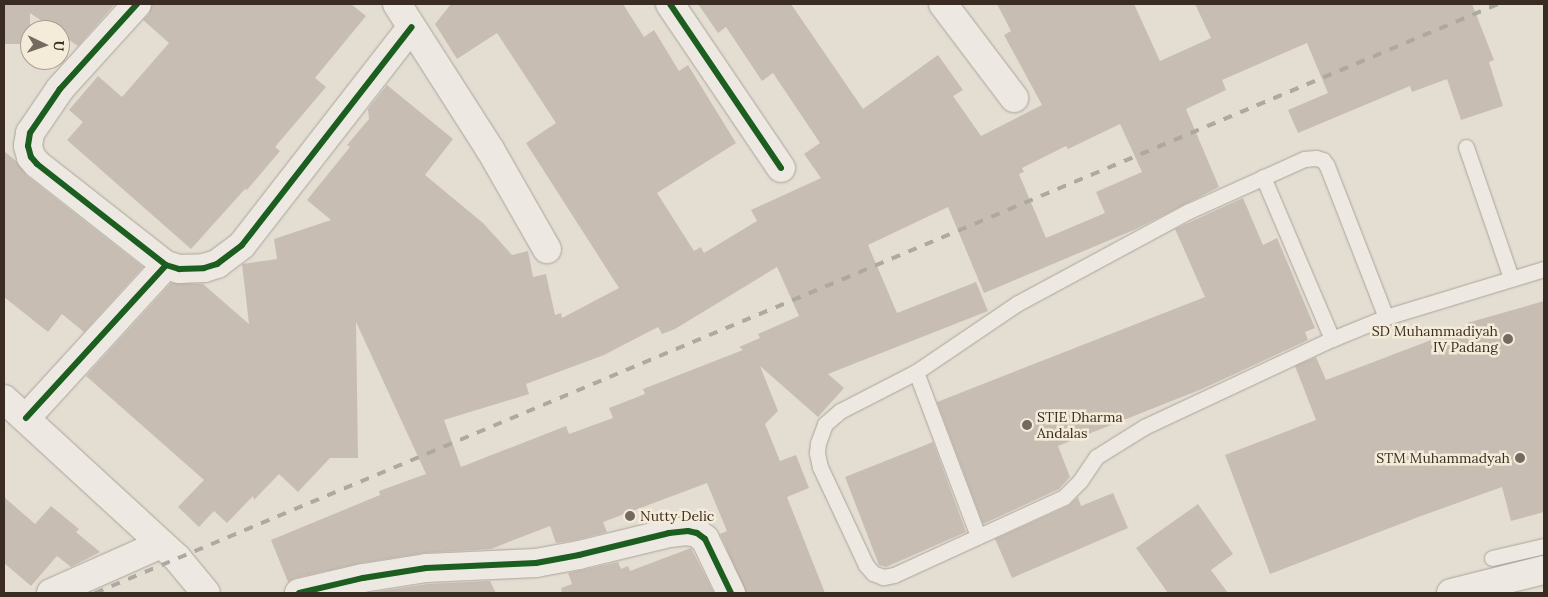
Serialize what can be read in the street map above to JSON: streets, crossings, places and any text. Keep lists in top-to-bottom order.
{
  "places": [
    "SD Muhammadiyah IV Padang",
    "STIE Dharma Andalas",
    "STM Muhammadyah",
    "Nutty Delic"
  ],
  "north": "right"
}
